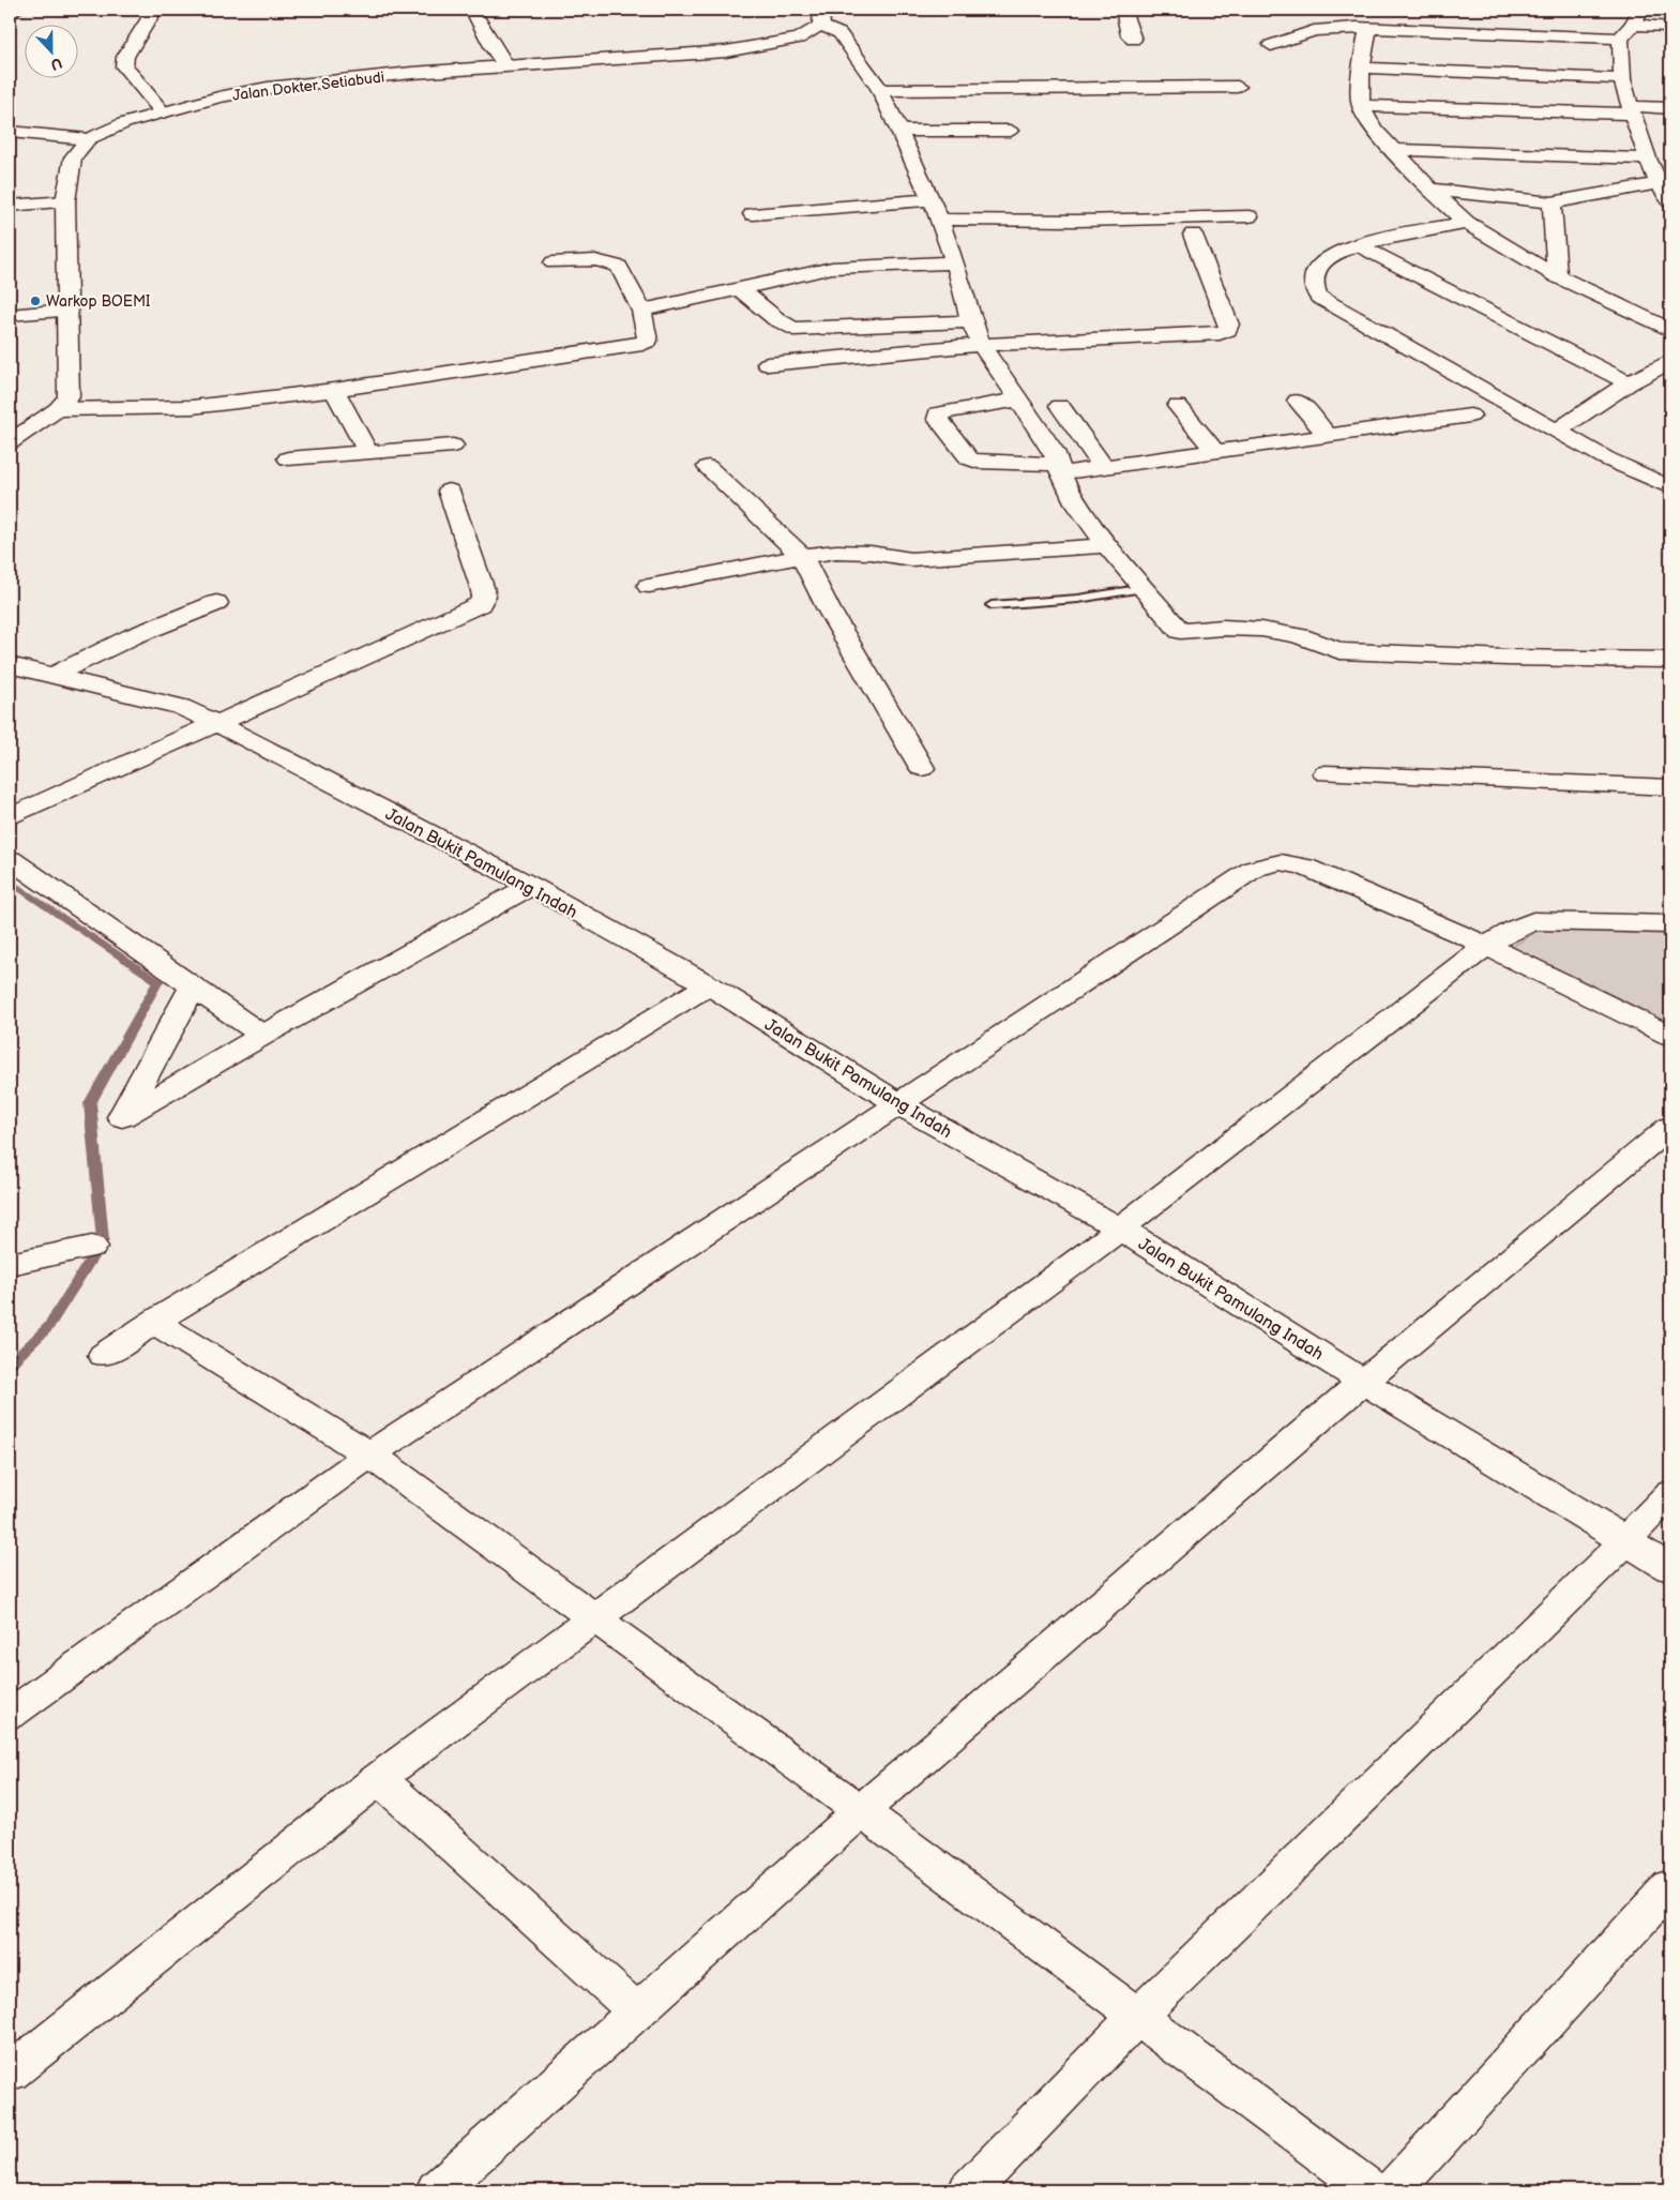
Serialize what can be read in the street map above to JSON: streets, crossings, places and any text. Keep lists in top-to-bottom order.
{
  "streets": {
    "street": ["Jalan Dokter Setiabudi", "Jalan Bukit Pamulang Indah"]
  },
  "places": ["Warkop BOEMI"],
  "north": "bottom"
}
